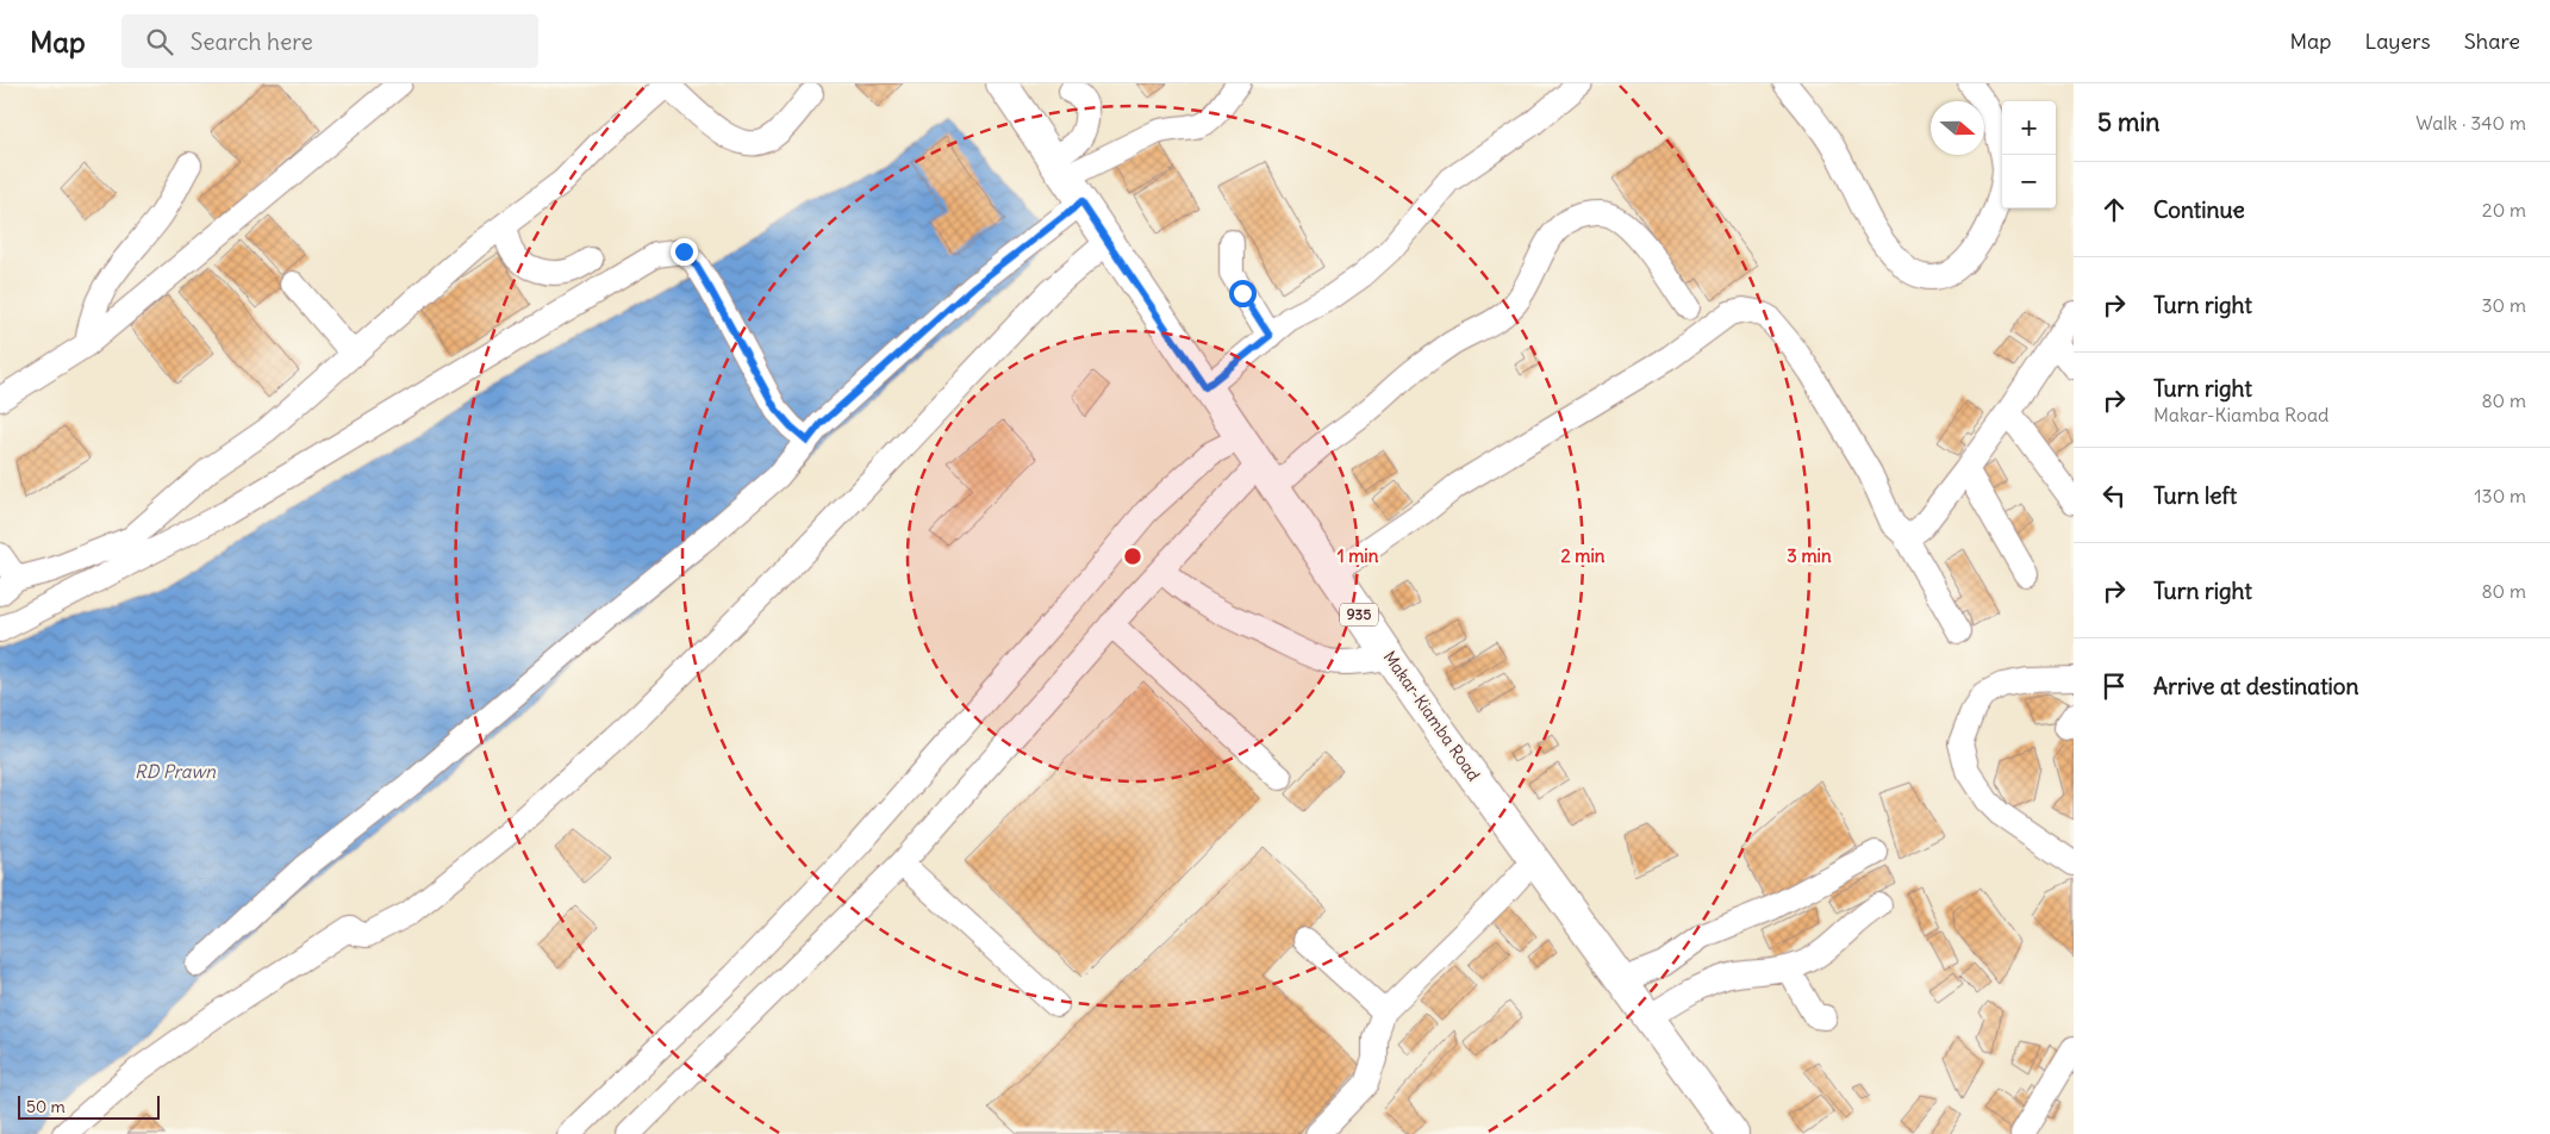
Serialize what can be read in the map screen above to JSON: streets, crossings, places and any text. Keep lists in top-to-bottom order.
{
  "streets": {
    "main road": ["935", "Makar-Kiamba Road"]
  },
  "water": ["RD Prawn"],
  "scale_bar": "50 m",
  "north": "right",
  "page": {
    "header": "Map",
    "search": "Search here",
    "nav": ["Map", "Layers", "Share"],
    "heading": ["5 min", "Walk · 340 m"],
    "map_buttons": ["+", "−"],
    "list": [
      ["Continue", "20 m"],
      ["Turn right", "30 m"],
      ["Turn right", "Makar-Kiamba Road", "80 m"],
      ["Turn left", "130 m"],
      ["Turn right", "80 m"],
      "Arrive at destination"
    ],
    "scale": "50 m"
  },
  "rings": ["1 min", "2 min", "3 min"]
}
